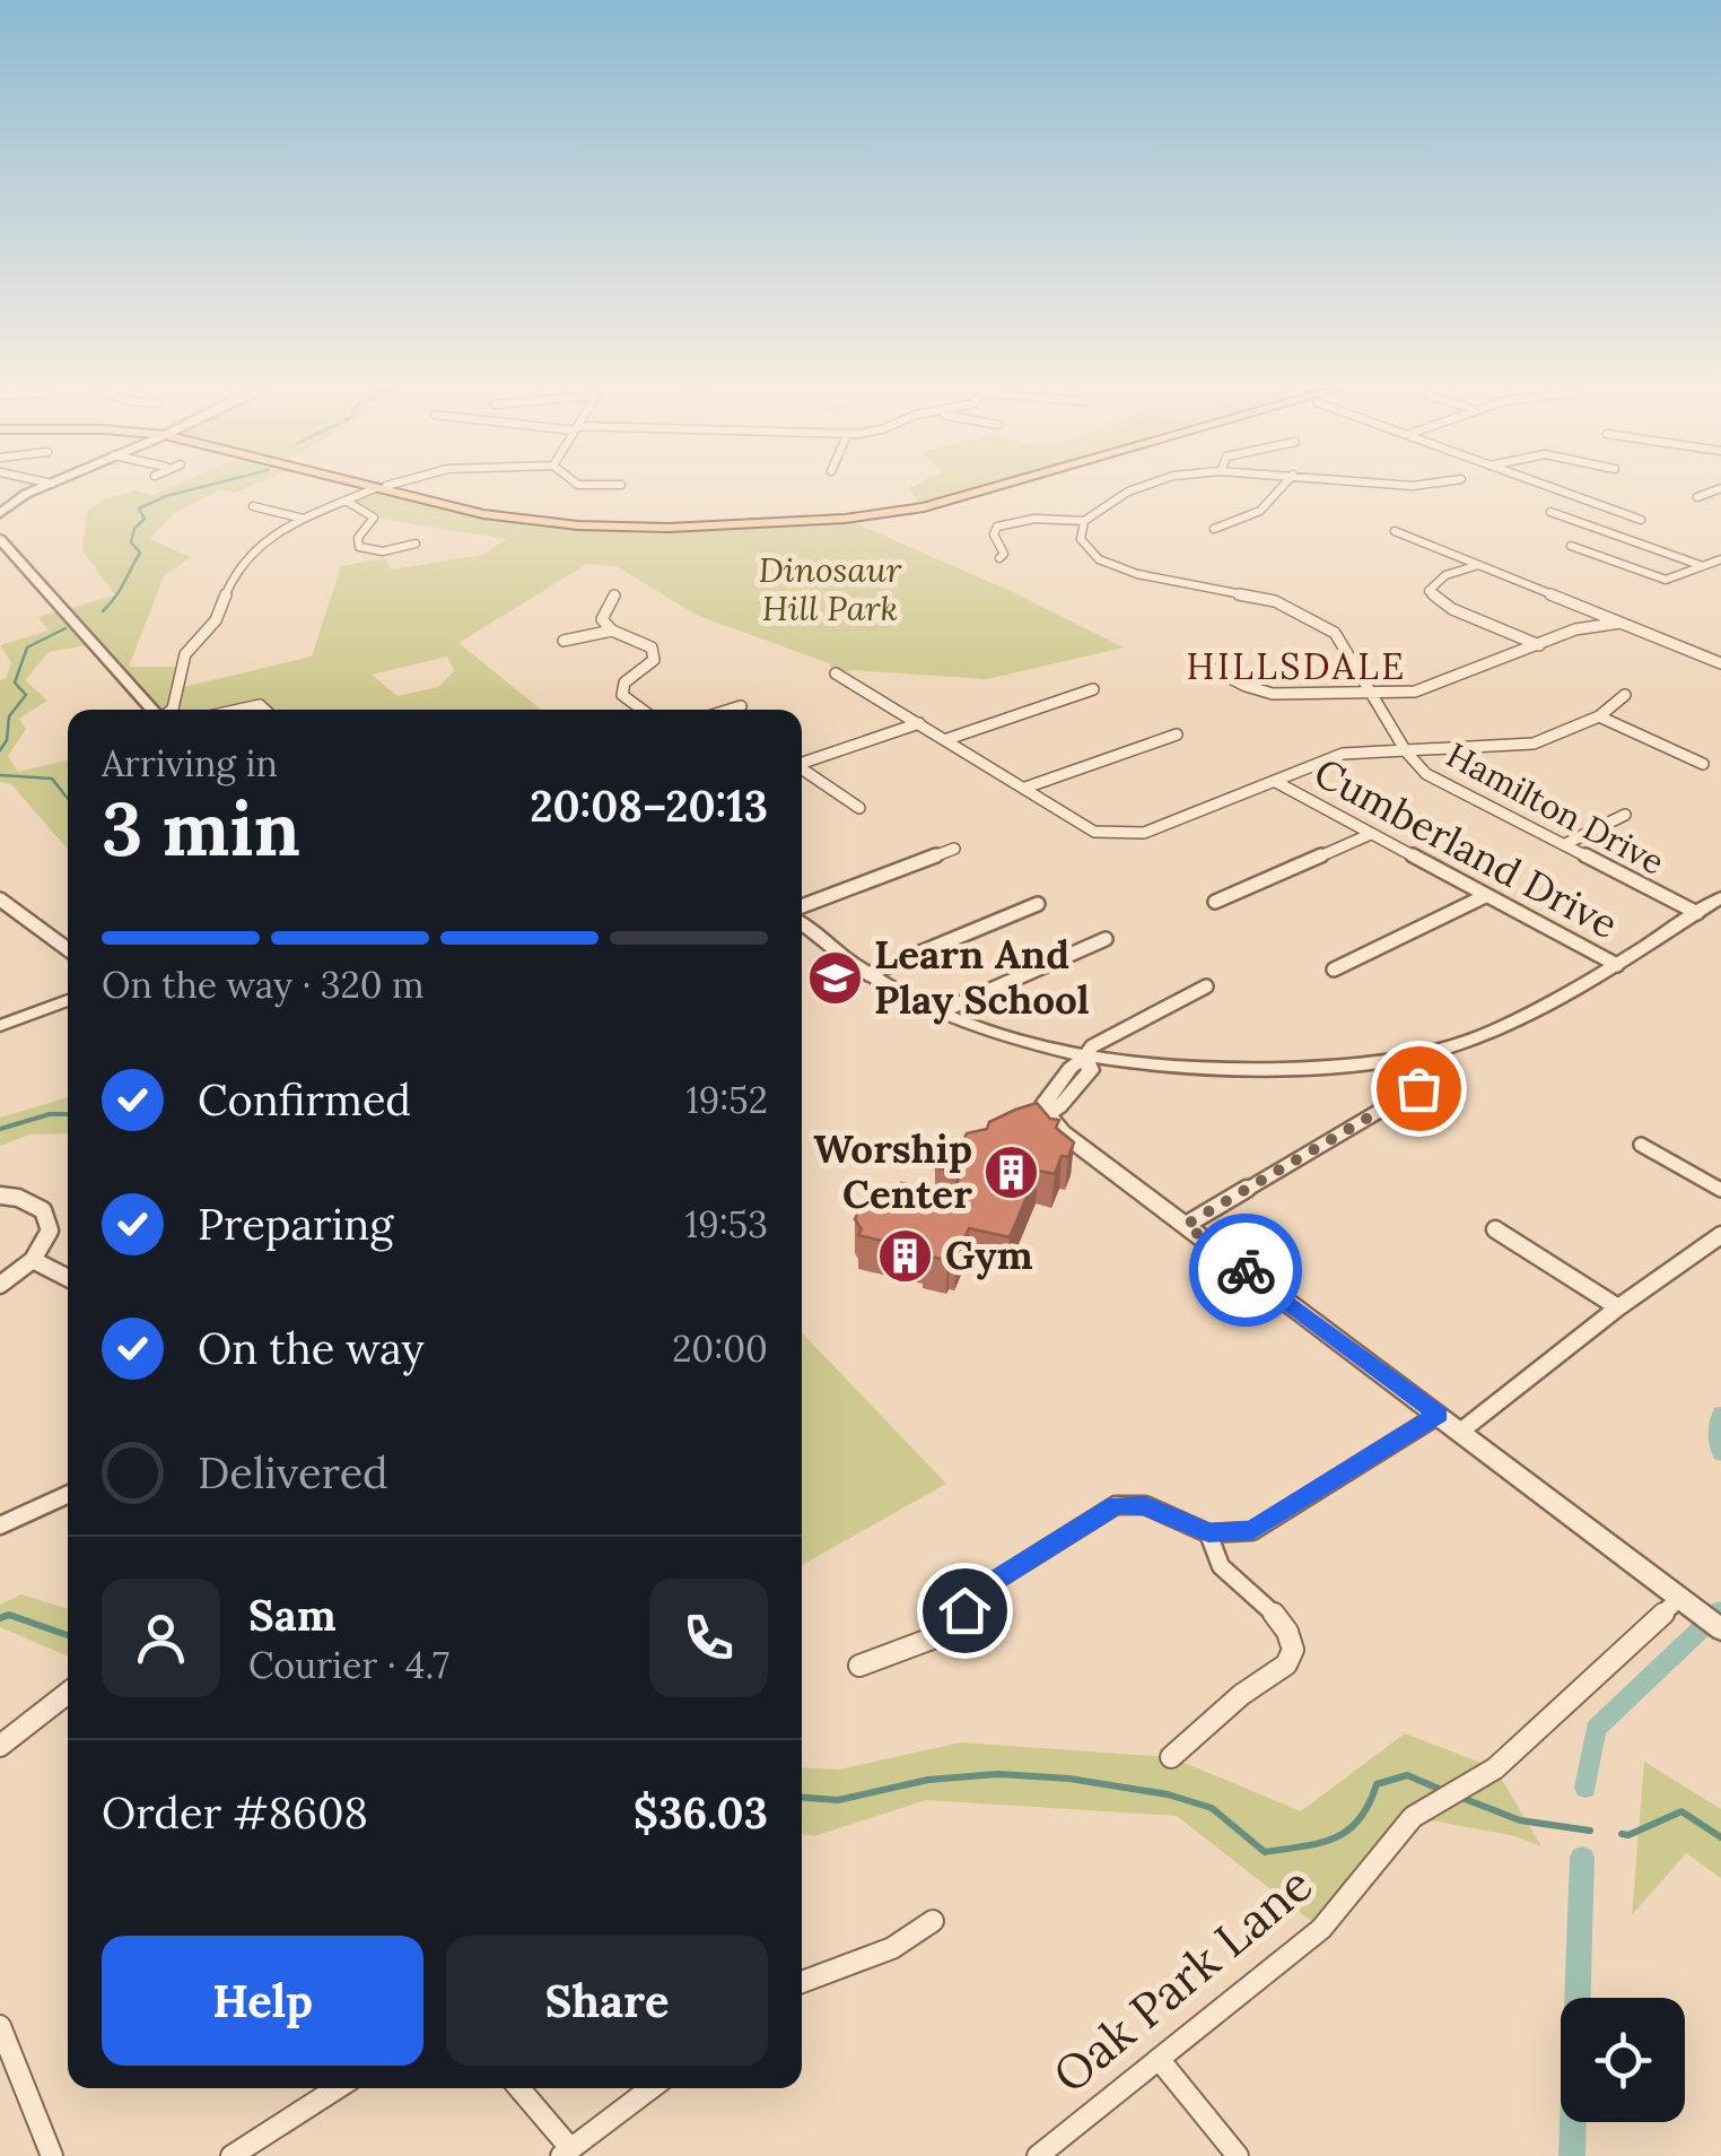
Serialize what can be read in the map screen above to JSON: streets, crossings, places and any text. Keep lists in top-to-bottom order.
{
  "streets": {
    "street": ["Hamilton Drive", "Cumberland Drive", "Oak Park Lane"]
  },
  "districts": ["HILLSDALE"],
  "parks": ["Dinosaur Hill Park"],
  "places": {
    "school or university": ["Learn And Play School"],
    "building": ["Worship Center", "Gym"]
  },
  "page": {
    "heading": ["3 min", "Arriving in", "20:08–20:13"],
    "panel": [
      "Sam",
      "Courier · 4.7",
      "Order #8608",
      "$36.03"
    ],
    "bar": "On the way · 320 m",
    "list": [
      ["Confirmed", "19:52"],
      ["Preparing", "19:53"],
      ["On the way", "20:00"],
      "Delivered"
    ],
    "buttons": ["Help", "Share"]
  }
}
